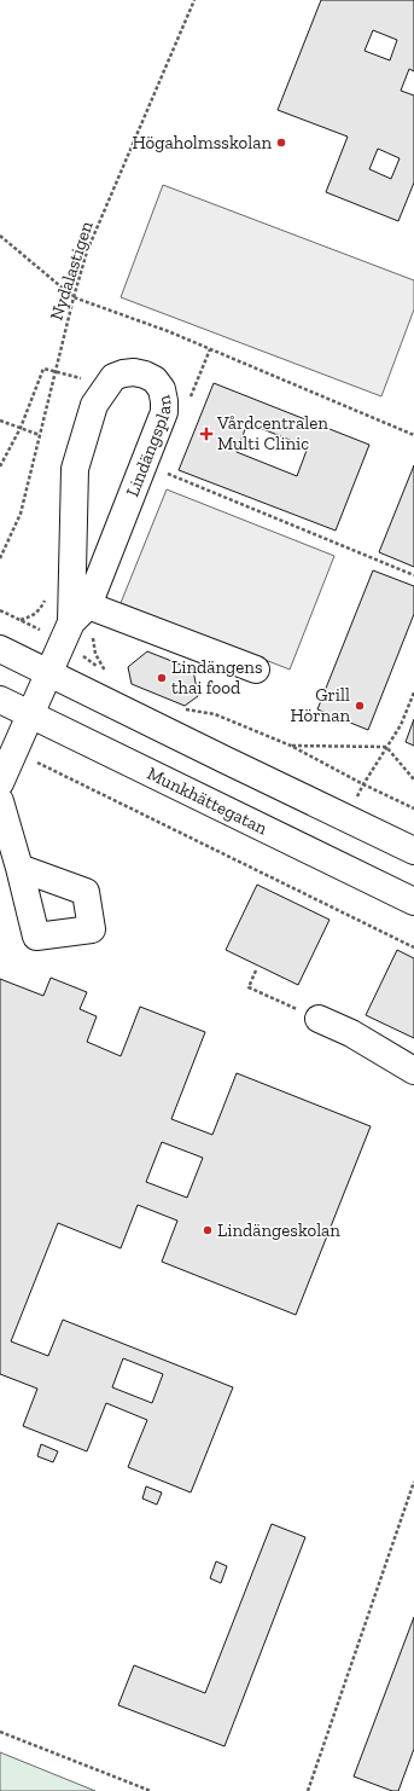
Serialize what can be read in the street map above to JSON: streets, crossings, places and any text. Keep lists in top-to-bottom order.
{
  "streets": {
    "street": ["Lindängsplan", "Munkhättegatan"],
    "path": ["Nydalastigen"]
  },
  "crossings": [
    ["Lindängsplan", "Munkhättegatan"]
  ],
  "places": {
    "other": [
      "Högaholmsskolan",
      "Lindängens thai food",
      "Grill Hörnan",
      "Lindängeskolan"
    ],
    "health": ["Vårdcentralen Multi Clinic"]
  }
}
